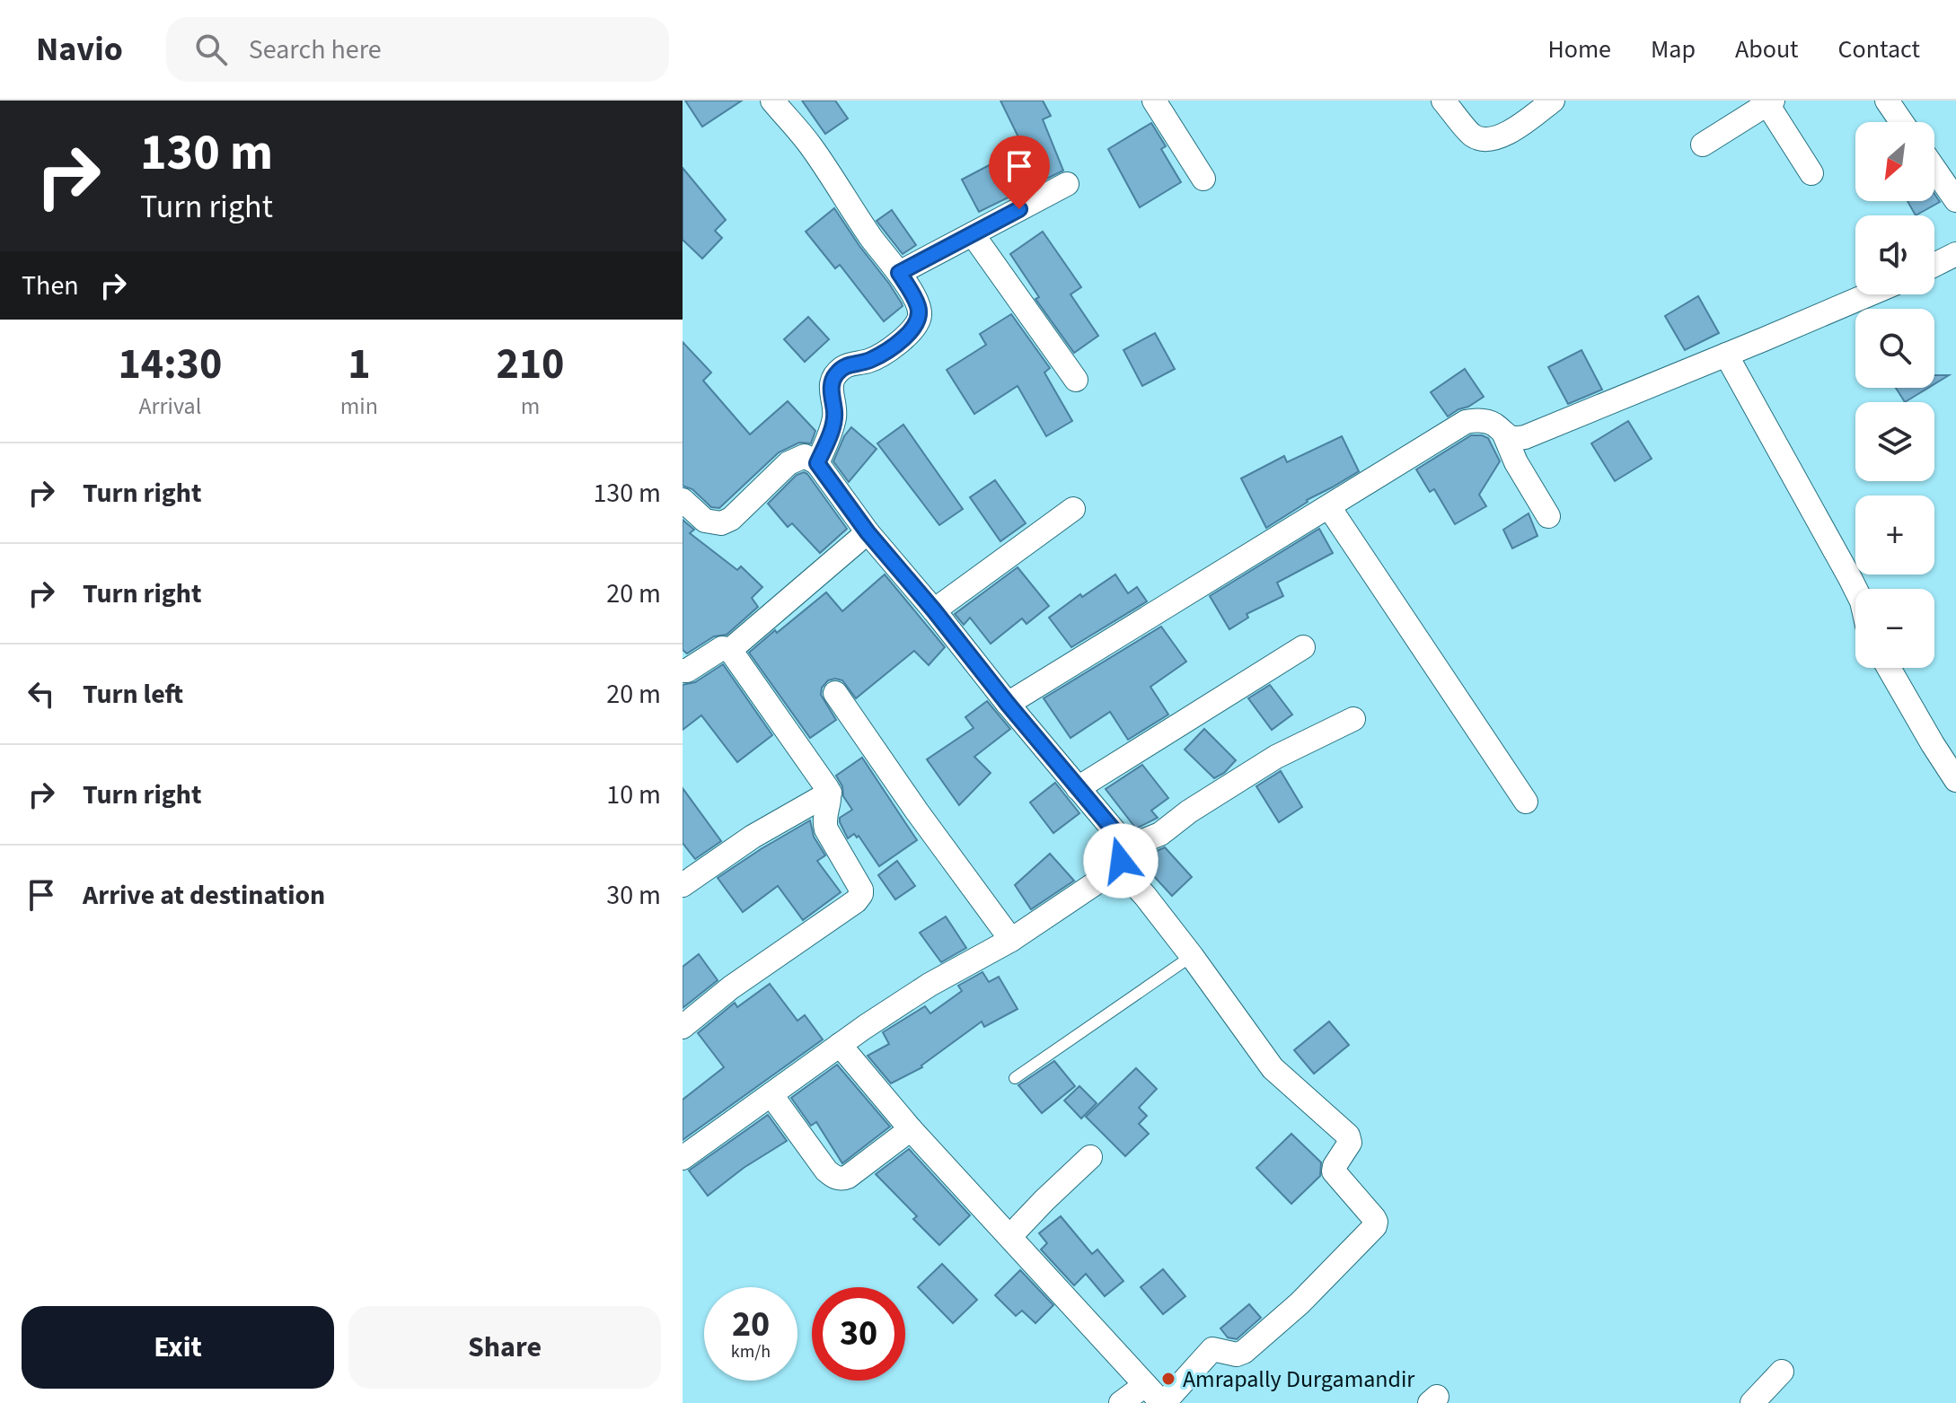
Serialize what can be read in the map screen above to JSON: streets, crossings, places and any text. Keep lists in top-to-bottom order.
{
  "places": ["Amrapally Durgamandir"],
  "north": "bottom left",
  "page": {
    "header": "Navio",
    "search": "Search here",
    "nav": [
      "Home",
      "Map",
      "About",
      "Contact"
    ],
    "turn": ["130 m", "Turn right"],
    "map_buttons": ["+", "−"],
    "then": "Then",
    "eta": [
      "14:30",
      "Arrival",
      "1",
      "min",
      "210",
      "m"
    ],
    "list": [
      {
        "name": "Turn right",
        "value": "130 m"
      },
      {
        "name": "Turn right",
        "value": "20 m"
      },
      {
        "name": "Turn left",
        "value": "20 m"
      },
      {
        "name": "Turn right",
        "value": "10 m"
      },
      {
        "name": "Arrive at destination",
        "value": "30 m"
      }
    ],
    "speed": "20 km/h",
    "limit": "30",
    "buttons": ["Exit", "Share"]
  }
}
